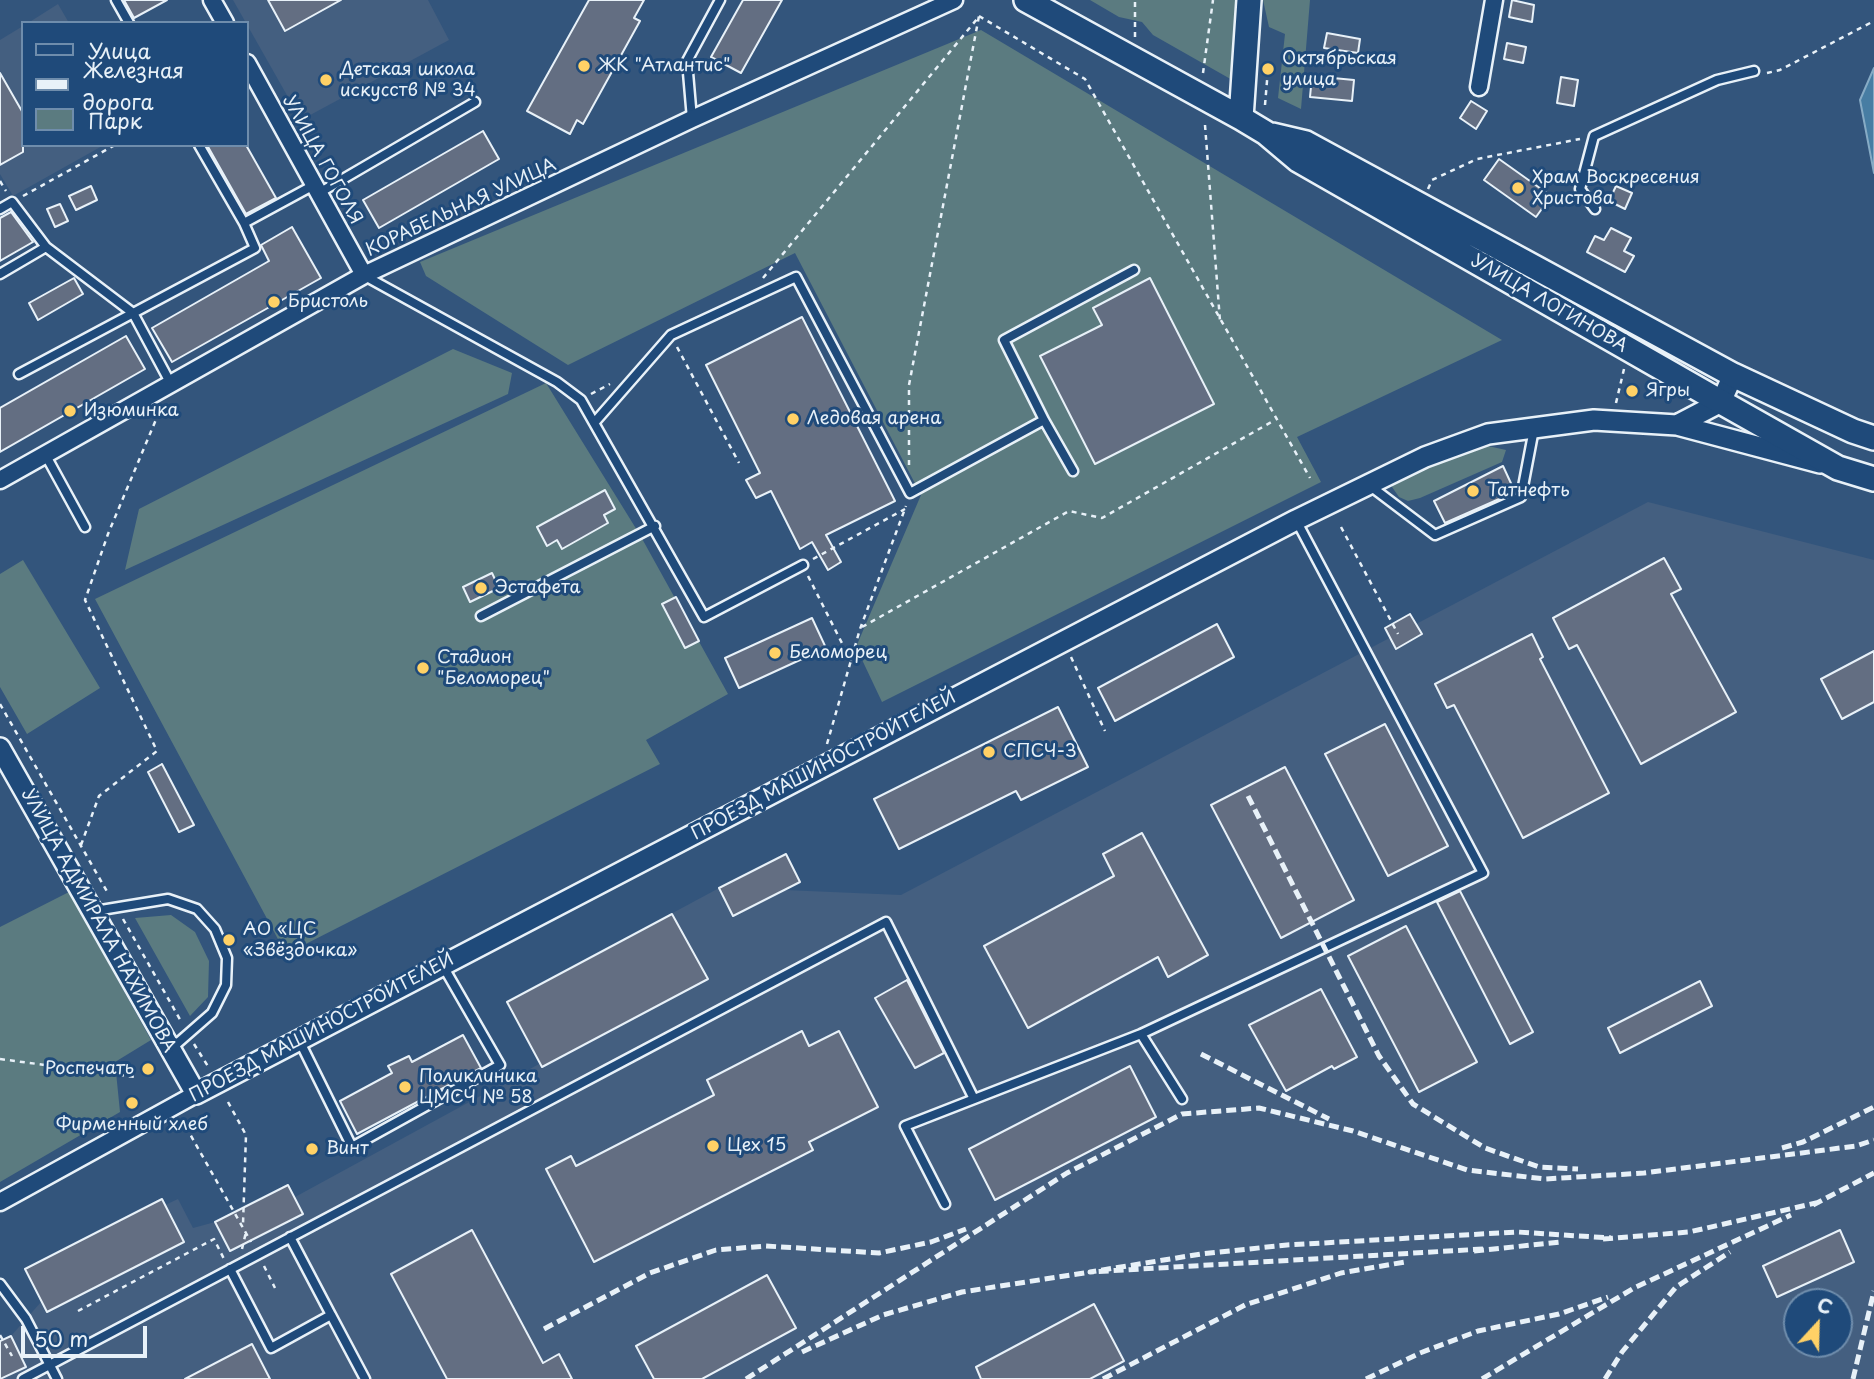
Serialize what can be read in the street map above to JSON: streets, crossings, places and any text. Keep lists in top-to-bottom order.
{
  "streets": {
    "main road": ["УЛИЦА ЛОГИНОВА"],
    "street": [
      "УЛИЦА ГОГОЛЯ",
      "КОРАБЕЛЬНАЯ УЛИЦА",
      "ПРОЕЗД МАШИНОСТРОИТЕЛЕЙ",
      "УЛИЦА АДМИРАЛА НАХИМОВА"
    ]
  },
  "crossings": [
    ["УЛИЦА ГОГОЛЯ", "КОРАБЕЛЬНАЯ УЛИЦА"],
    ["УЛИЦА ЛОГИНОВА", "ПРОЕЗД МАШИНОСТРОИТЕЛЕЙ"],
    ["ПРОЕЗД МАШИНОСТРОИТЕЛЕЙ", "УЛИЦА АДМИРАЛА НАХИМОВА"]
  ],
  "places": [
    "ЖК \"Атлантис\"",
    "Октябрьская улица",
    "Детская школа искусств № 34",
    "Храм Воскресения Христова",
    "Бристоль",
    "Ягры",
    "Изюминка",
    "Ледовая арена",
    "Татнефть",
    "Эстафета",
    "Беломорец",
    "Стадион \"Беломорец\"",
    "СПСЧ-3",
    "АО «ЦС «Звёздочка»",
    "Роспечать",
    "Поликлиника ЦМСЧ № 58",
    "Фирменный хлеб",
    "Цех 15",
    "Винт"
  ],
  "legend": ["Улица", "Железная дорога", "Парк"],
  "scale_bar": "50 m",
  "north": "top"
}
